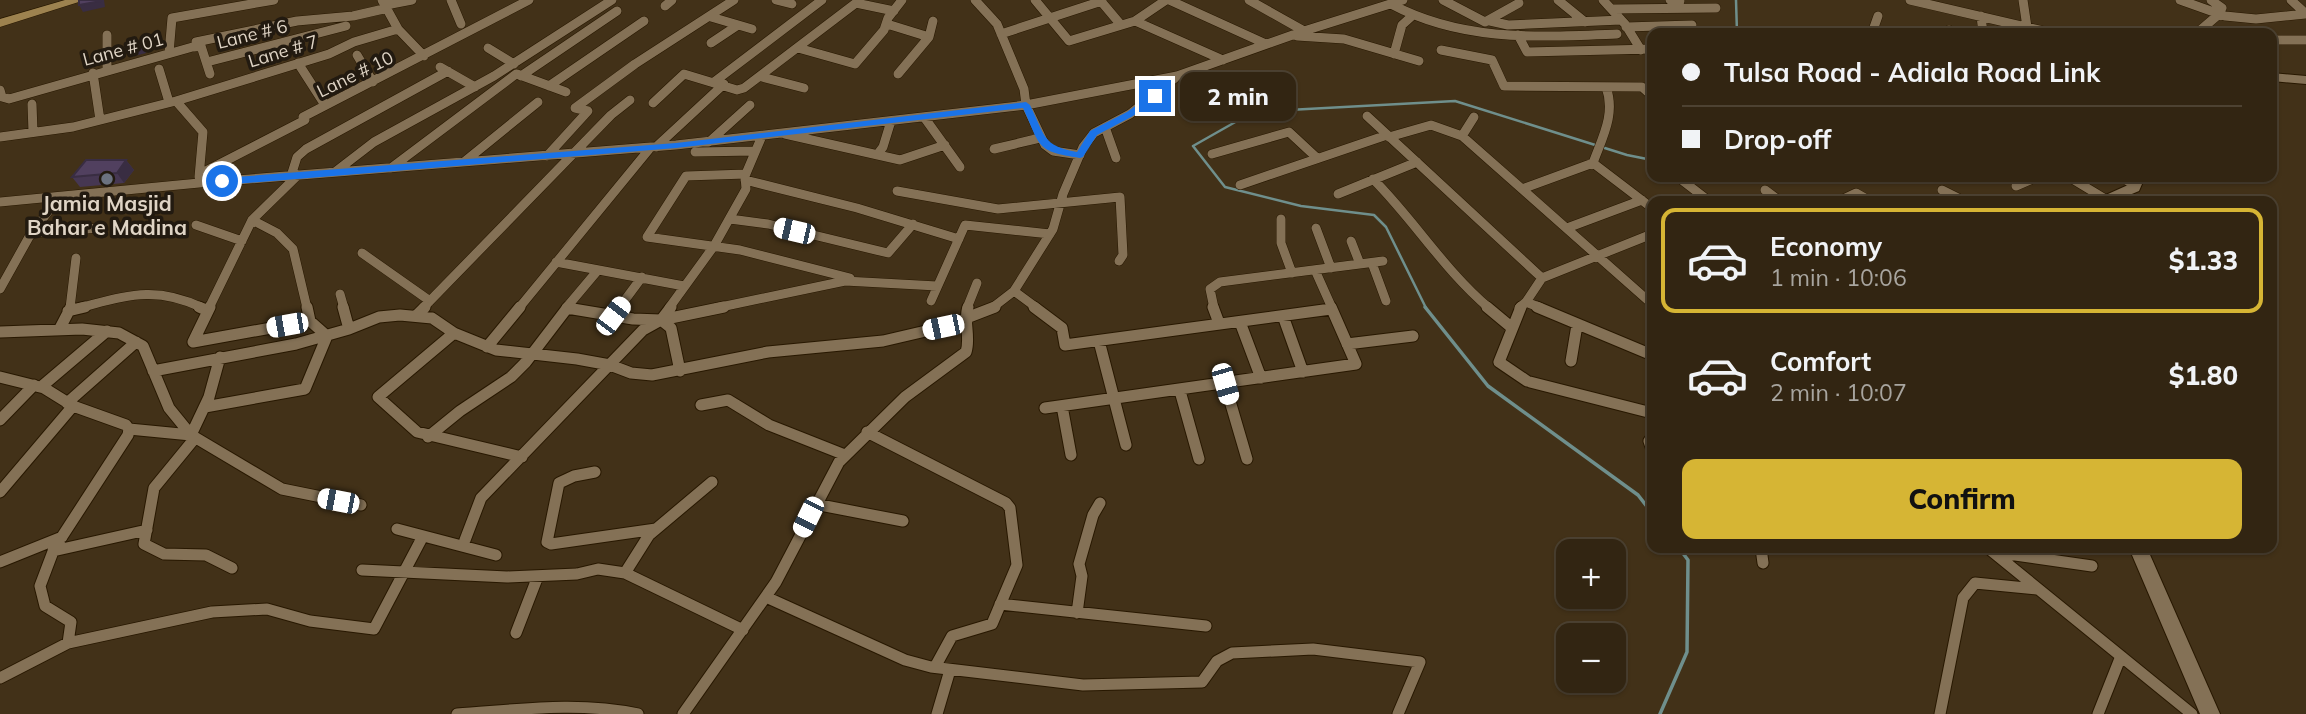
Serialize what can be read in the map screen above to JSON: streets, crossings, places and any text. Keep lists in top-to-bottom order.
{
  "streets": {
    "street": [
      "Lane # 6",
      "Lane # 01",
      "Lane # 7",
      "Lane # 10"
    ]
  },
  "places": ["Jamia Masjid Bahar e Madina"],
  "page": {
    "banner": ["Tulsa Road - Adiala Road Link", "Drop-off"],
    "bubble": "2 min",
    "list": [
      {
        "name": "Economy",
        "note": "1 min · 10:06",
        "value": "$1.33"
      },
      {
        "name": "Comfort",
        "note": "2 min · 10:07",
        "value": "$1.80"
      }
    ],
    "buttons": "Confirm",
    "map_buttons": ["+", "−"]
  }
}
